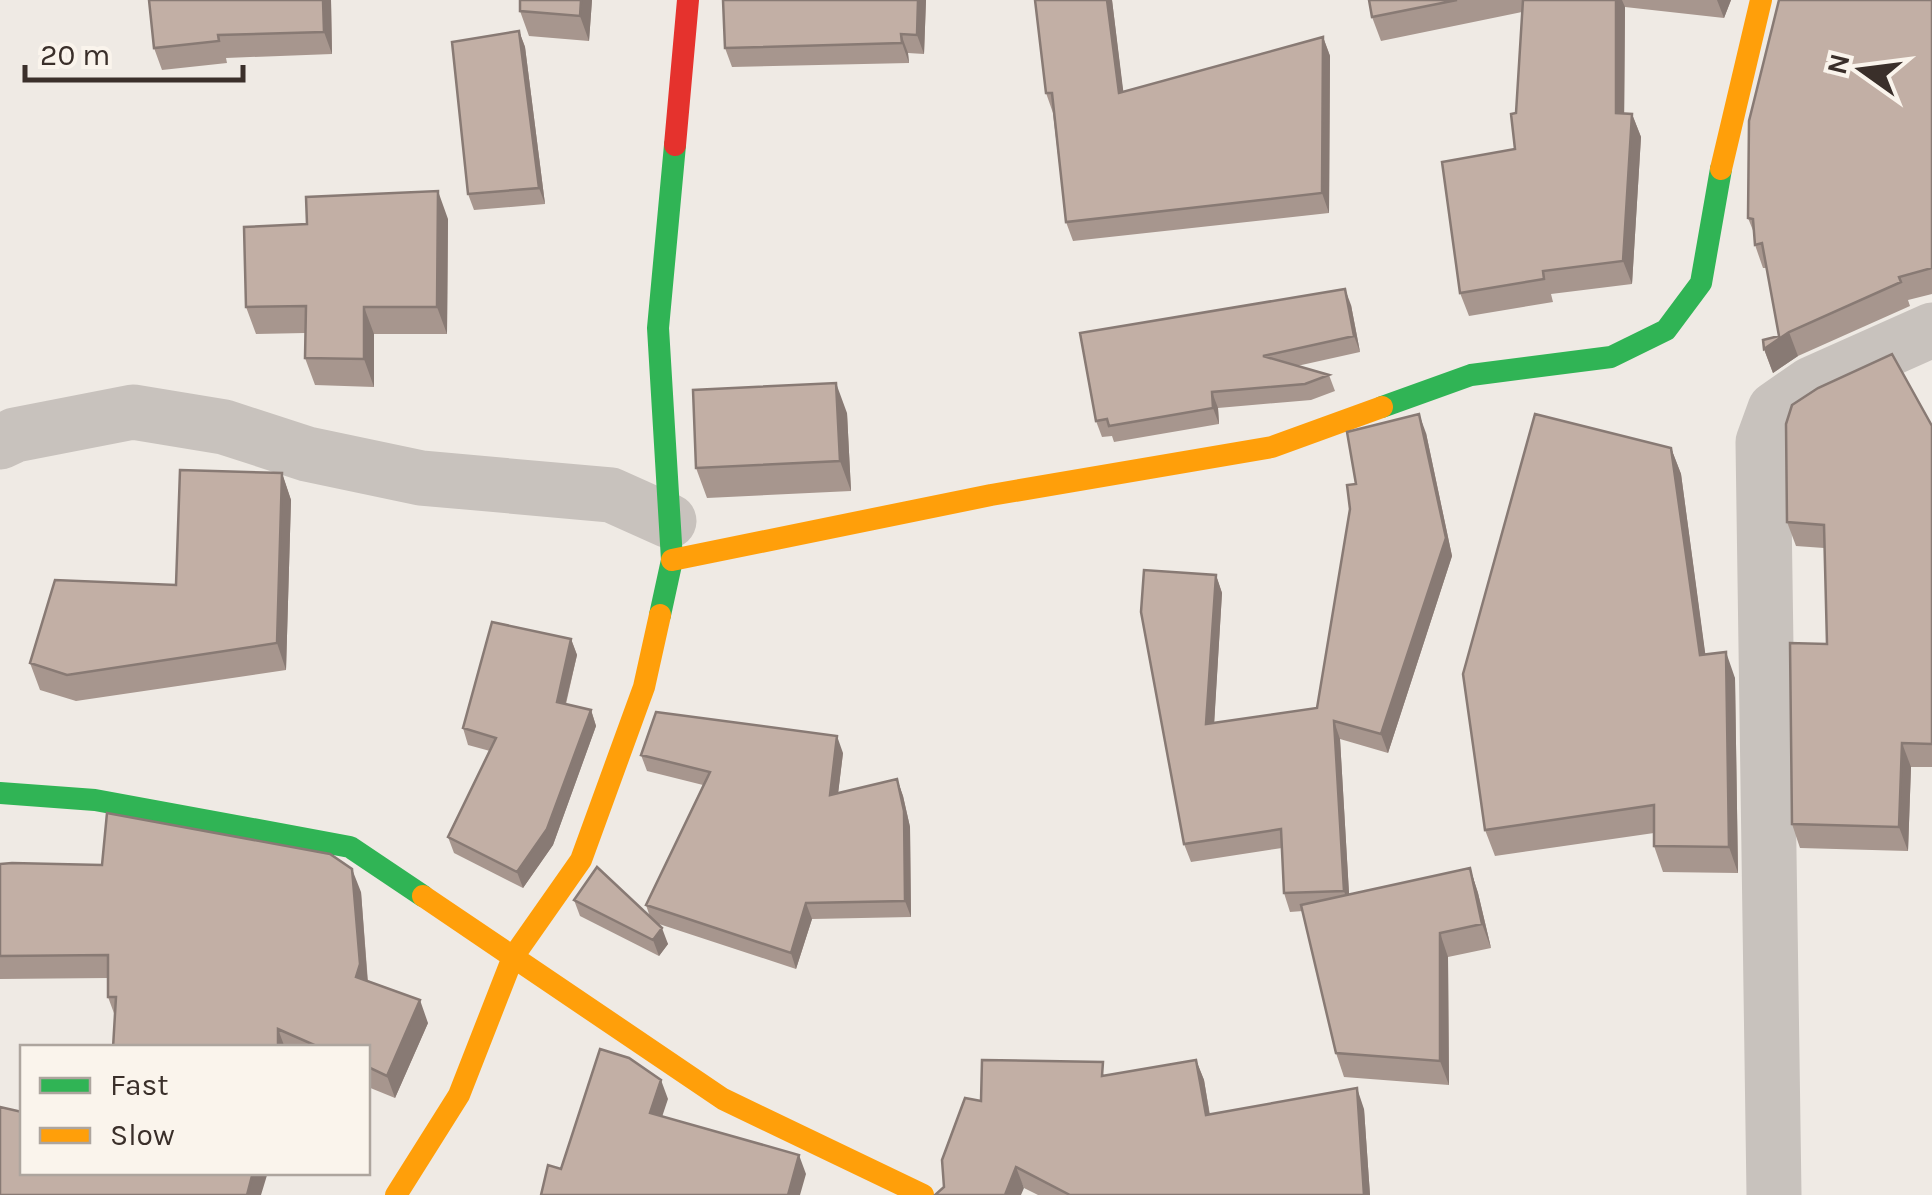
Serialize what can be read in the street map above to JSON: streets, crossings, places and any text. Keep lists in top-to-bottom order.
{
  "legend": ["Fast", "Slow"],
  "scale_bar": "20 m",
  "north": "left"
}
